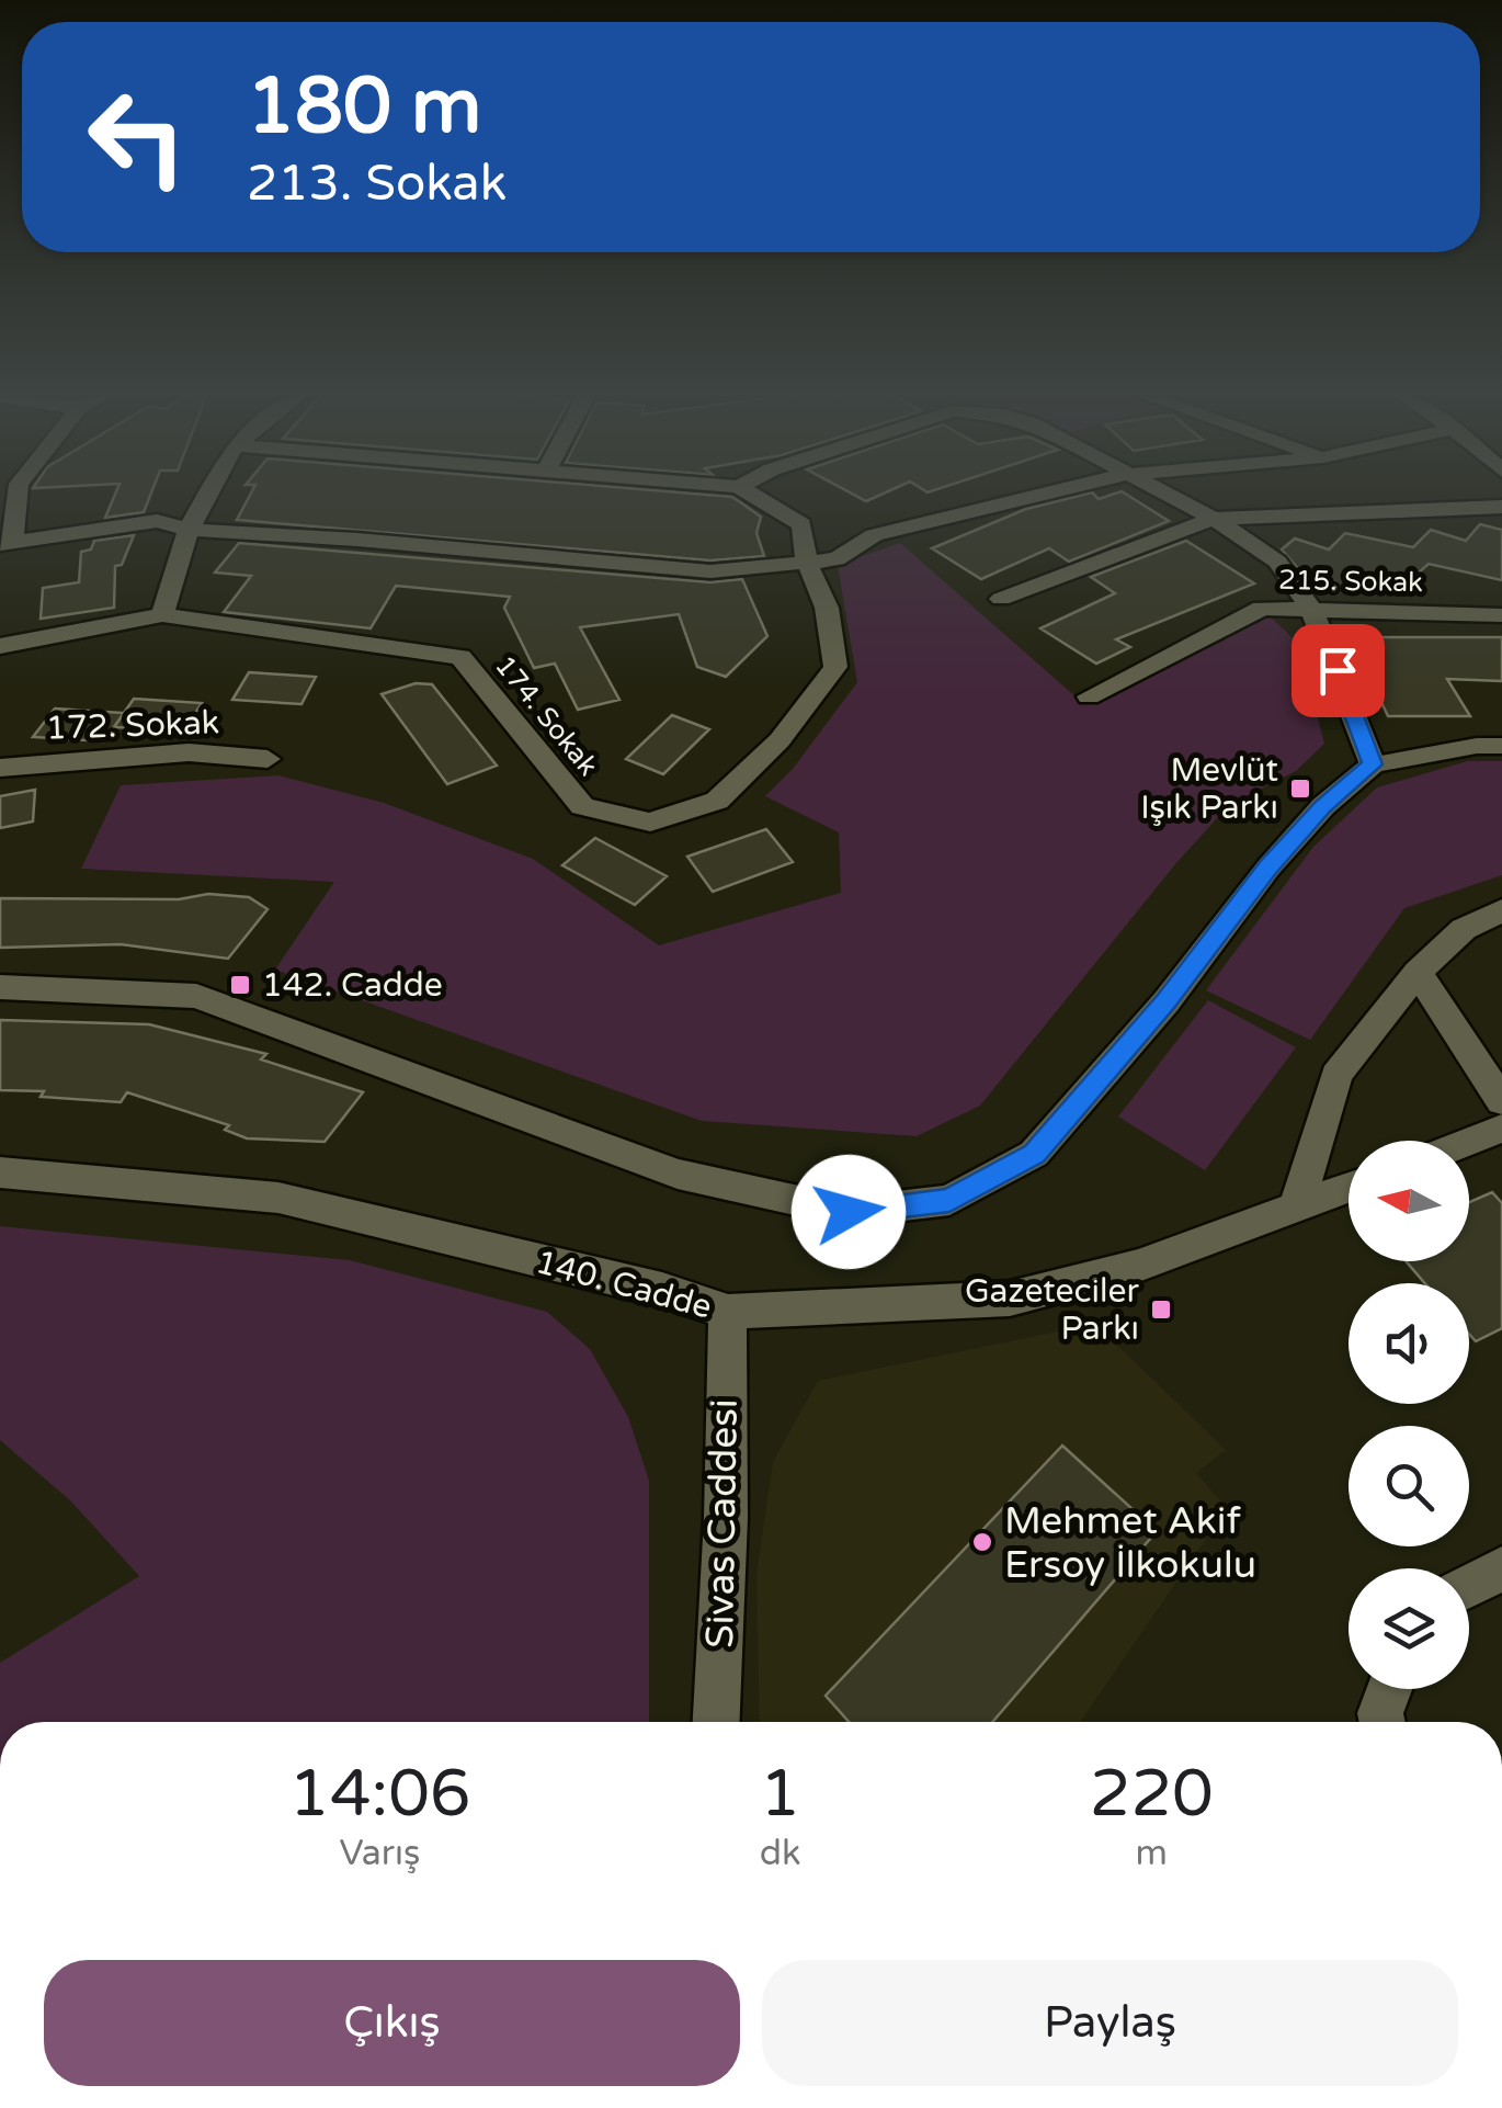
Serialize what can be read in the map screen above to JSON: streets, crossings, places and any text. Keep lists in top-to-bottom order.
{
  "streets": {
    "street": [
      "215. Sokak",
      "174. Sokak",
      "172. Sokak",
      "140. Cadde",
      "Sivas Caddesi"
    ]
  },
  "crossings": [
    ["140. Cadde", "Sivas Caddesi"]
  ],
  "places": {
    "transit": ["Mevlüt Işık Parkı", "142. Cadde", "Gazeteciler Parkı"],
    "other": ["Mehmet Akif Ersoy İlkokulu"]
  },
  "north": "left",
  "page": {
    "turn": ["180 m", "213. Sokak"],
    "eta": [
      "14:06",
      "Varış",
      "1",
      "dk",
      "220",
      "m"
    ],
    "buttons": ["Çıkış", "Paylaş"]
  }
}
